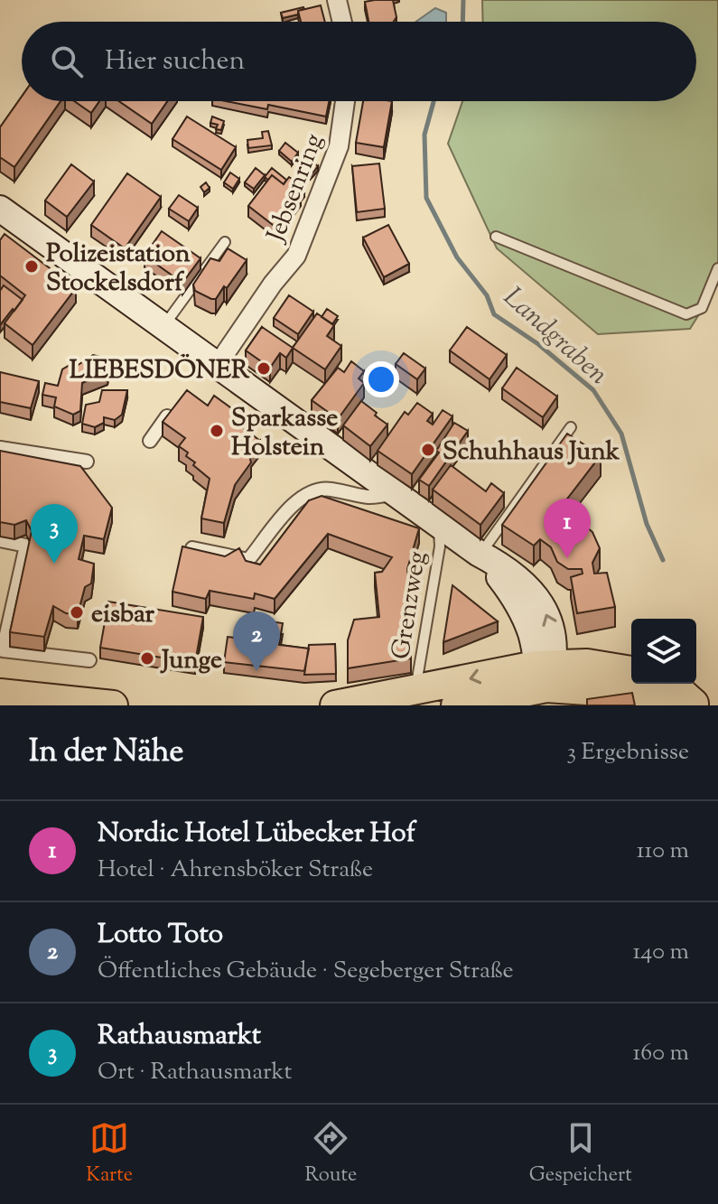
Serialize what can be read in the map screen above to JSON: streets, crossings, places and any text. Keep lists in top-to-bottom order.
{
  "streets": {
    "street": ["Jebsenring"],
    "lane": ["Grenzweg"]
  },
  "water": ["Landgraben"],
  "places": [
    "Polizeistation Stockelsdorf",
    "LIEBESDÖNER",
    "Sparkasse Holstein",
    "Schuhhaus Junk",
    "eisbar",
    "Junge"
  ],
  "page": {
    "search": "Hier suchen",
    "pins": ["1", "3", "2"],
    "heading": ["In der Nähe", "3 Ergebnisse"],
    "list": [
      {
        "mark": "1",
        "name": "Nordic Hotel Lübecker Hof",
        "note": "Hotel · Ahrensböker Straße",
        "value": "110 m"
      },
      {
        "mark": "2",
        "name": "Lotto Toto",
        "note": "Öffentliches Gebäude · Segeberger Straße",
        "value": "140 m"
      },
      {
        "mark": "3",
        "name": "Rathausmarkt",
        "note": "Ort · Rathausmarkt",
        "value": "160 m"
      }
    ],
    "nav": ["Karte", "Route", "Gespeichert"]
  }
}
